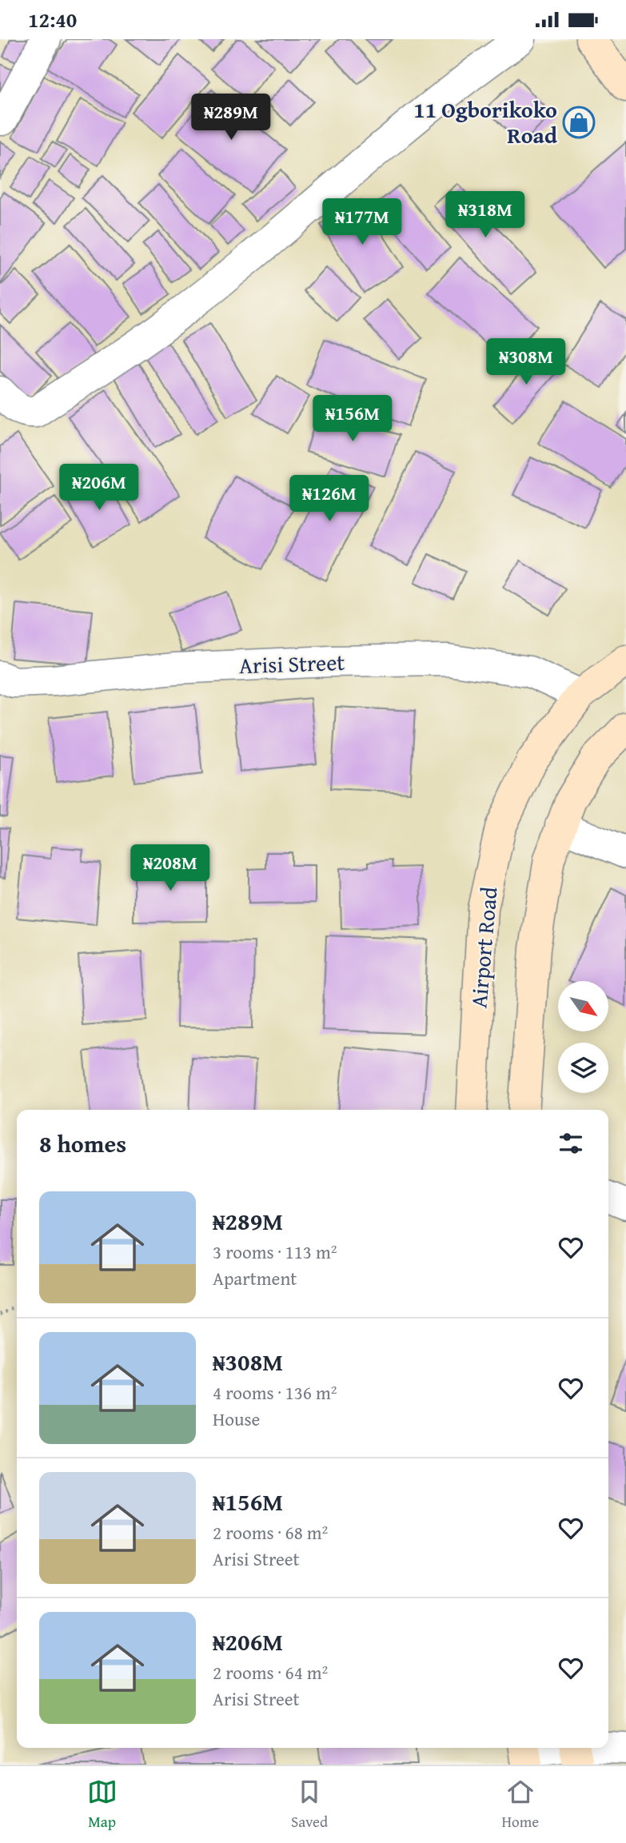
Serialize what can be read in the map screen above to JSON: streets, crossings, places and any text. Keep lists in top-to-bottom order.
{
  "streets": {
    "main road": ["Airport Road"],
    "street": ["Arisi Street"]
  },
  "crossings": [
    ["Arisi Street", "Airport Road"]
  ],
  "places": {
    "shop": ["11 Ogborikoko Road"]
  },
  "north": "bottom right",
  "page": {
    "status": "12:40",
    "price": [
      "₦289M",
      "₦318M",
      "₦177M",
      "₦308M",
      "₦156M",
      "₦206M",
      "₦126M",
      "₦208M"
    ],
    "heading": "8 homes",
    "list": [
      {
        "name": "₦289M",
        "note": "3 rooms · 113 m² · Apartment"
      },
      {
        "name": "₦308M",
        "note": "4 rooms · 136 m² · House"
      },
      {
        "name": "₦156M",
        "note": "2 rooms · 68 m² · Arisi Street"
      },
      {
        "name": "₦206M",
        "note": "2 rooms · 64 m² · Arisi Street"
      }
    ],
    "tabs": ["Map", "Saved", "Home"]
  }
}
